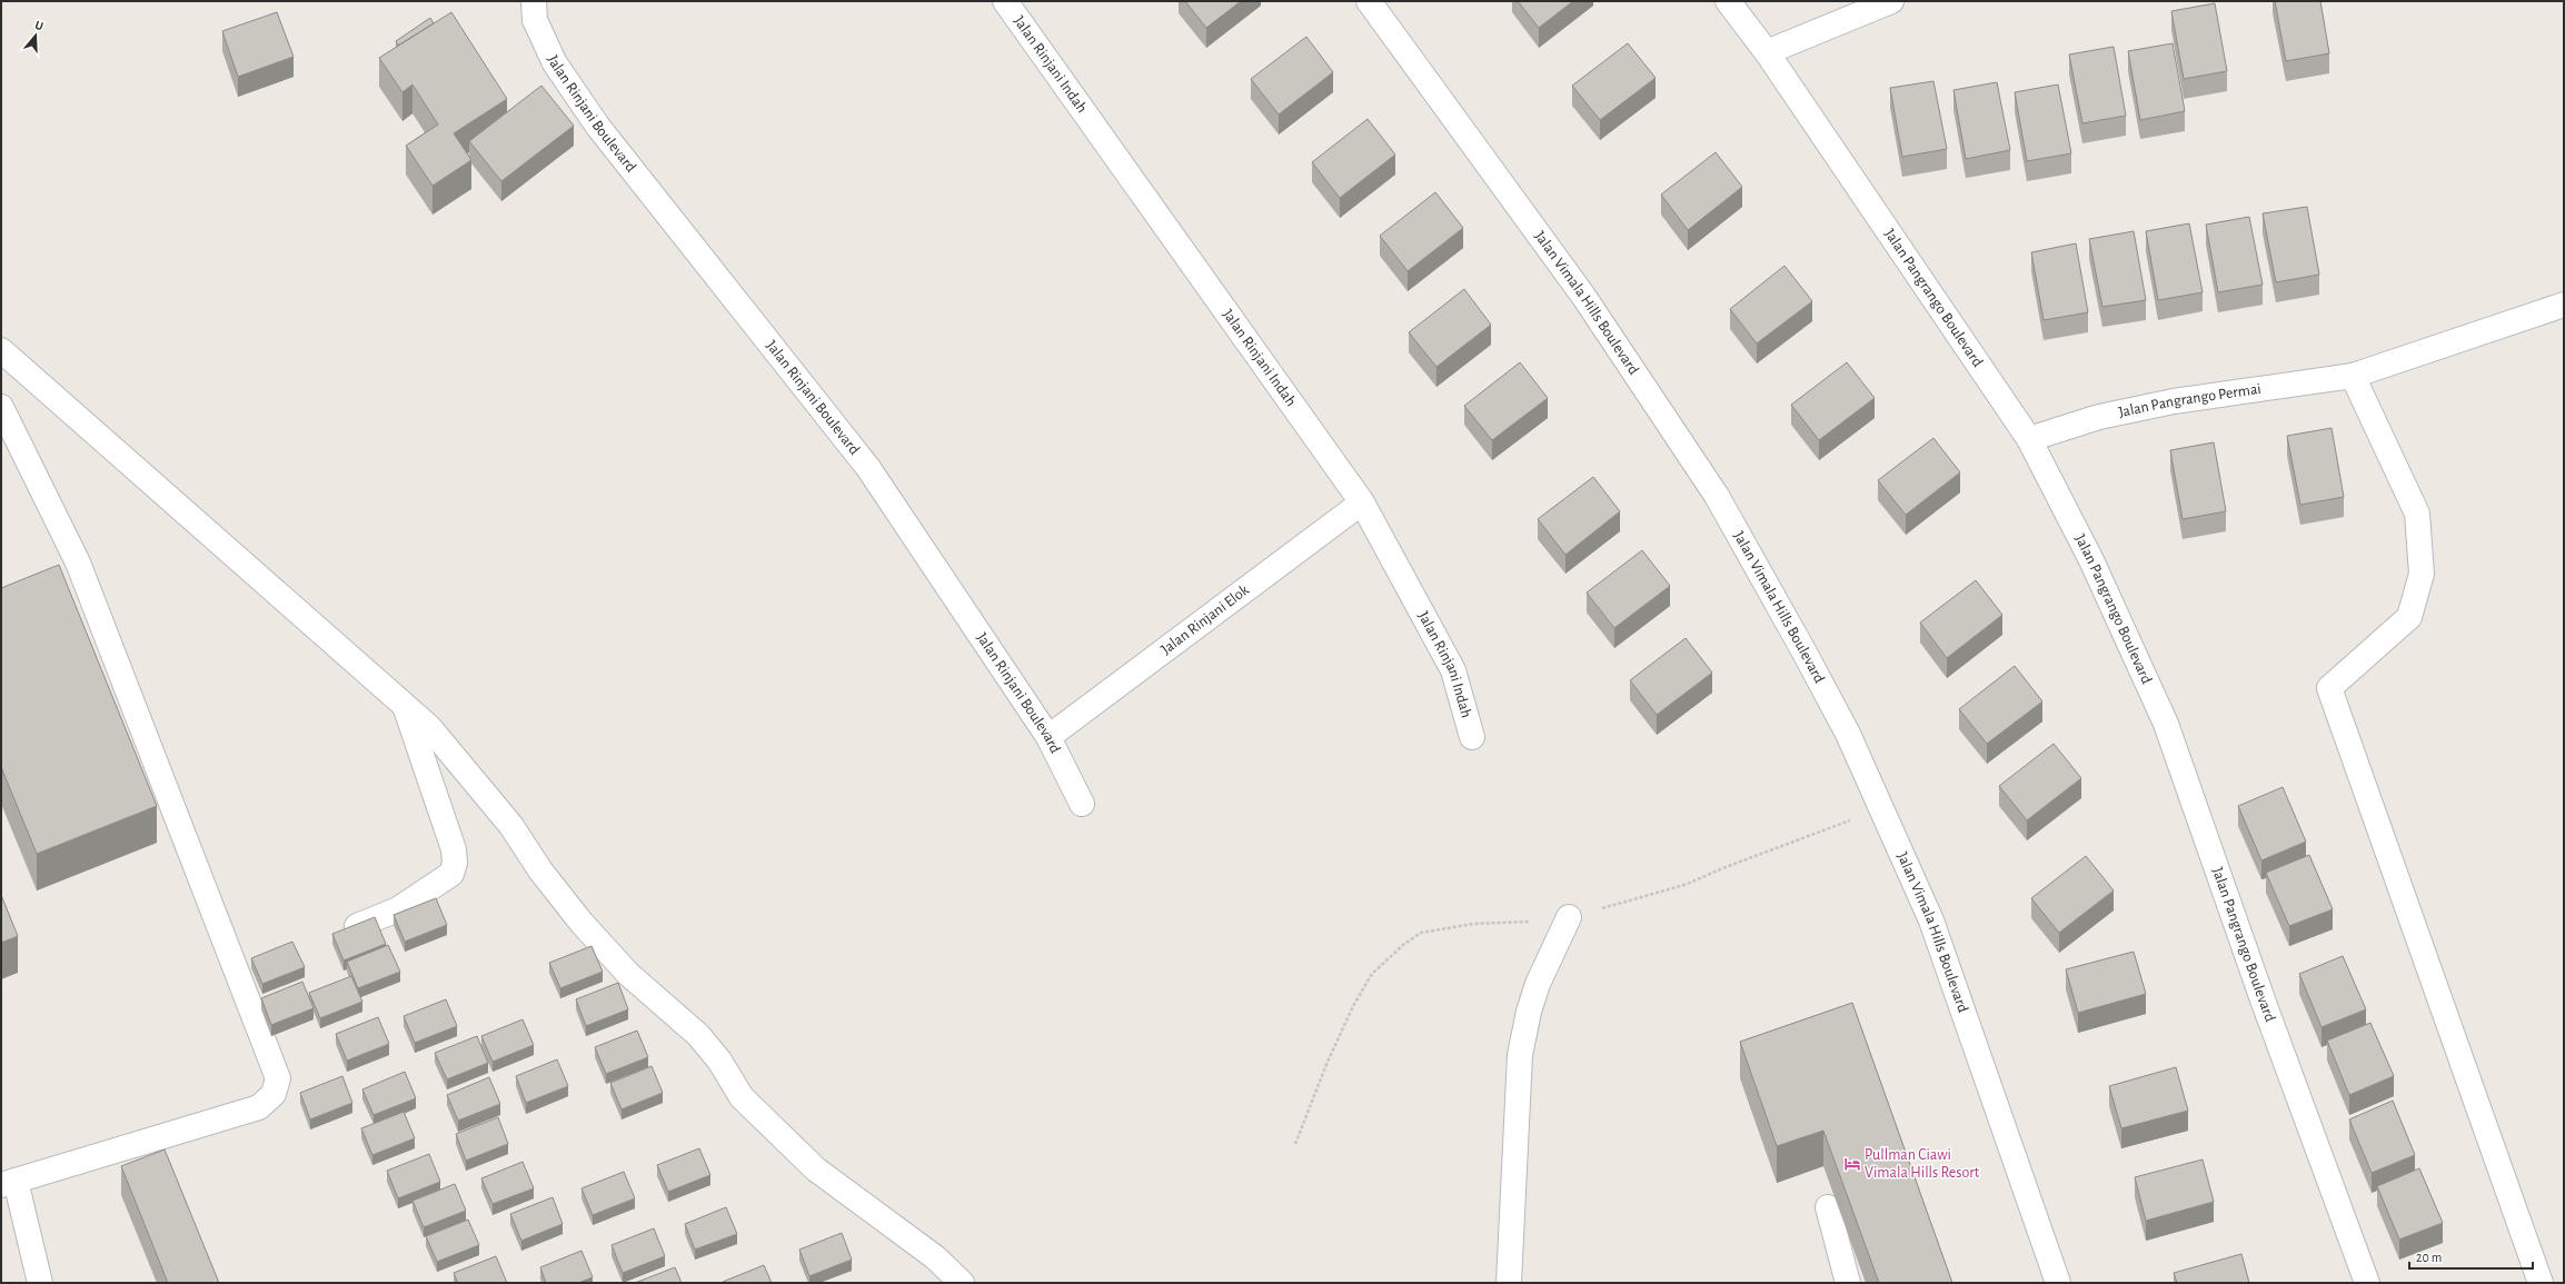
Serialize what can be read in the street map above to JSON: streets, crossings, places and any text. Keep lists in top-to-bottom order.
{
  "streets": {
    "street": [
      "Jalan Rinjani Indah",
      "Jalan Rinjani Boulevard",
      "Jalan Pangrango Boulevard",
      "Jalan Vimala Hills Boulevard",
      "Jalan Pangrango Permai",
      "Jalan Rinjani Elok"
    ]
  },
  "crossings": [
    ["Jalan Rinjani Indah", "Jalan Rinjani Elok"],
    ["Jalan Rinjani Boulevard", "Jalan Rinjani Elok"],
    ["Jalan Pangrango Boulevard", "Jalan Pangrango Permai"]
  ],
  "places": {
    "hotel": ["Pullman Ciawi Vimala Hills Resort"]
  },
  "scale_bar": "20 m",
  "north": "top"
}
